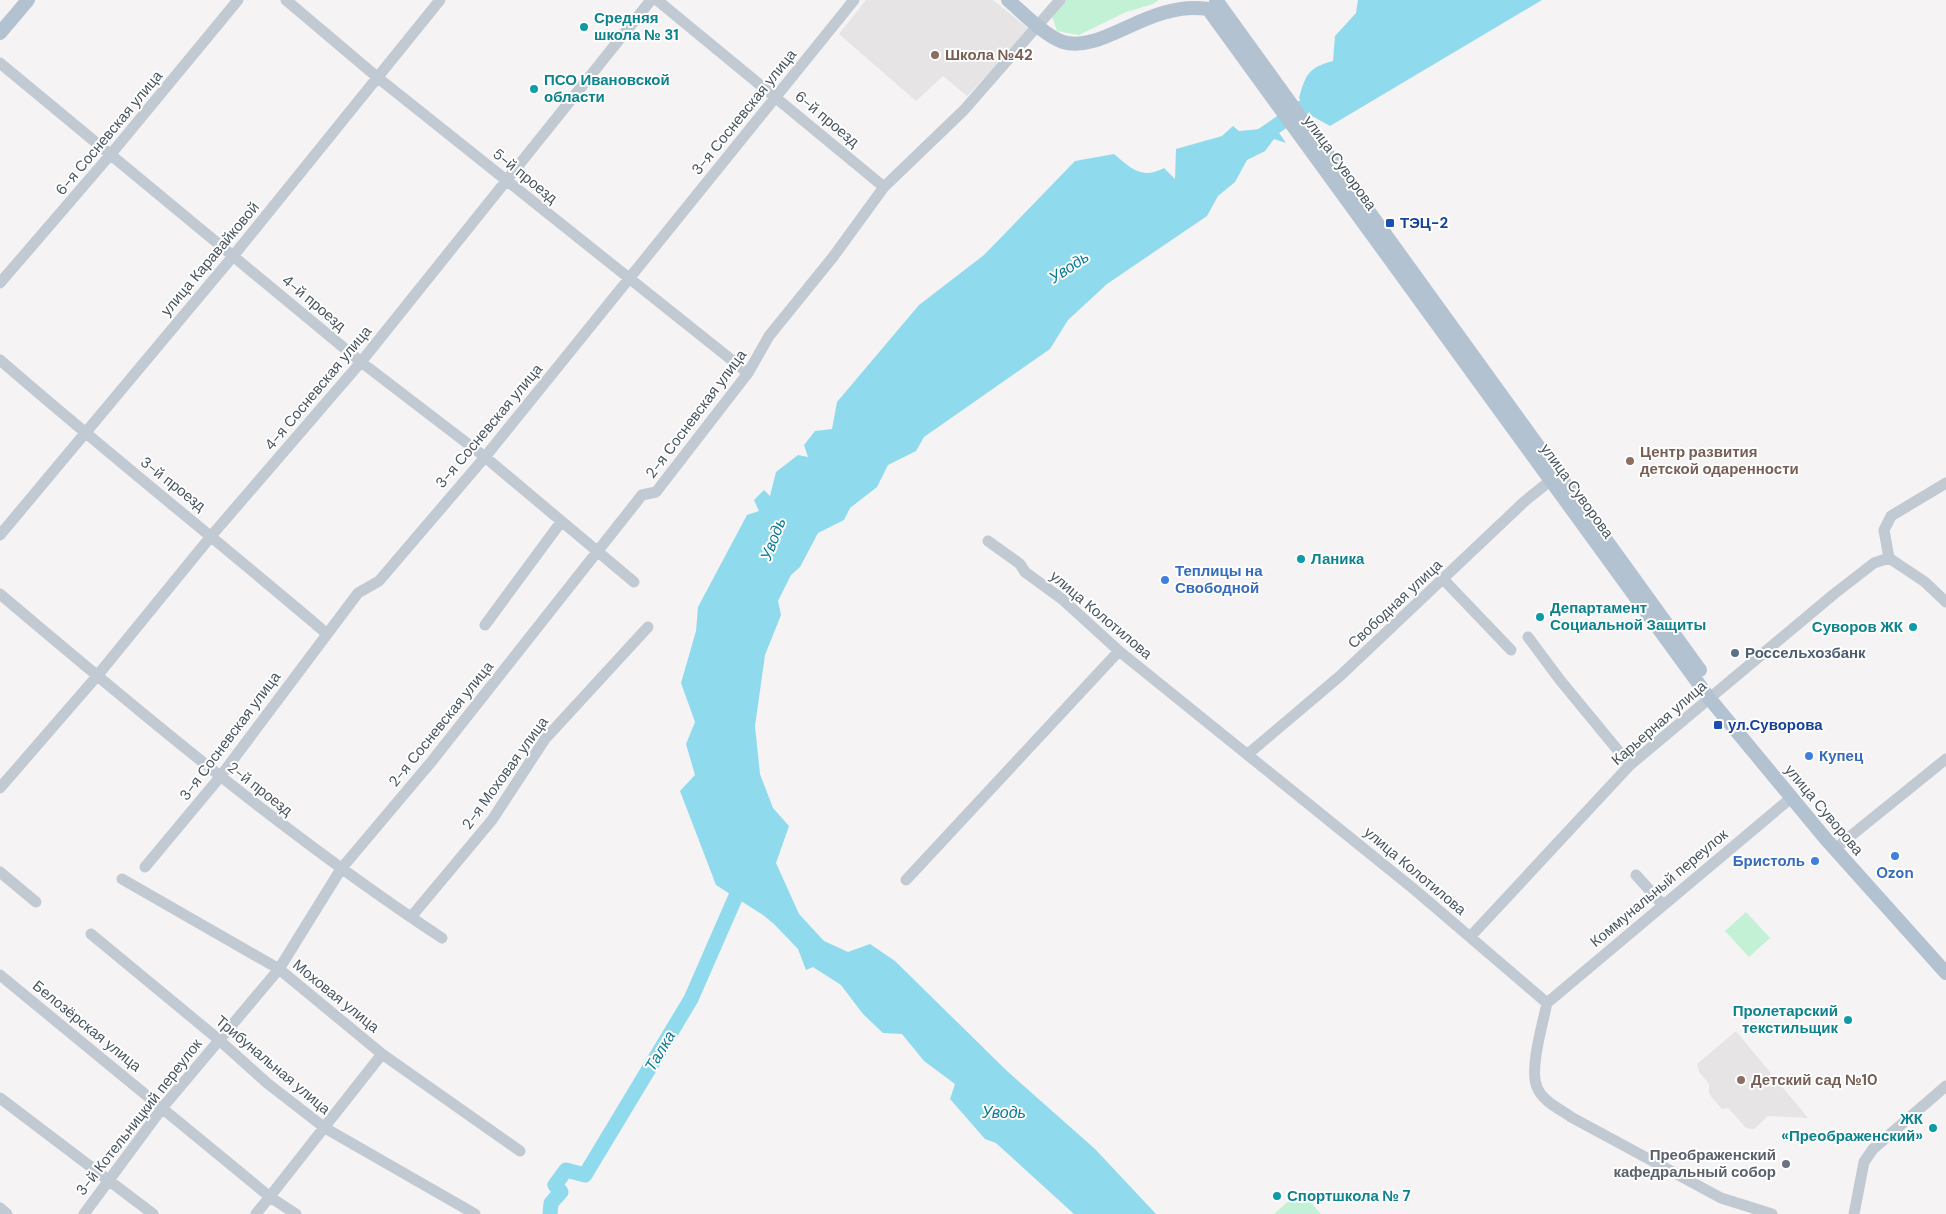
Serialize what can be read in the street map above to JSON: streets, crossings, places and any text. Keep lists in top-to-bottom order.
{
  "streets": {
    "main road": ["улица Суворова"],
    "street": [
      "3-я Сосневская улица",
      "6-й проезд",
      "6-я Сосневская улица",
      "5-й проезд",
      "улица Каравайковой",
      "4-й проезд",
      "4-я Сосневская улица",
      "2-я Сосневская улица",
      "3-й проезд",
      "Свободная улица",
      "улица Колотилова",
      "Карьерная улица",
      "2-я Моховая улица",
      "2-й проезд",
      "Коммунальный переулок",
      "Моховая улица",
      "Белозёрская улица",
      "Трибунальная улица",
      "3-й Котельницкий переулок"
    ]
  },
  "crossings": [
    ["3-я Сосневская улица", "6-й проезд"],
    ["3-я Сосневская улица", "5-й проезд"],
    ["3-я Сосневская улица", "4-й проезд"],
    ["3-я Сосневская улица", "3-й проезд"],
    ["3-я Сосневская улица", "2-й проезд"],
    ["6-й проезд", "2-я Сосневская улица"],
    ["6-я Сосневская улица", "4-й проезд"],
    ["улица Суворова", "Свободная улица"],
    ["улица Суворова", "Карьерная улица"],
    ["улица Суворова", "Коммунальный переулок"],
    ["5-й проезд", "улица Каравайковой"],
    ["5-й проезд", "4-я Сосневская улица"],
    ["5-й проезд", "2-я Сосневская улица"],
    ["улица Каравайковой", "4-й проезд"],
    ["улица Каравайковой", "3-й проезд"],
    ["4-й проезд", "4-я Сосневская улица"],
    ["4-й проезд", "2-я Сосневская улица"],
    ["4-я Сосневская улица", "3-й проезд"],
    ["4-я Сосневская улица", "2-й проезд"],
    ["2-я Сосневская улица", "2-й проезд"],
    ["2-я Сосневская улица", "3-й Котельницкий переулок"],
    ["Свободная улица", "улица Колотилова"],
    ["улица Колотилова", "Карьерная улица"],
    ["улица Колотилова", "Коммунальный переулок"],
    ["2-я Моховая улица", "2-й проезд"],
    ["2-й проезд", "3-й Котельницкий переулок"],
    ["Моховая улица", "3-й Котельницкий переулок"],
    ["Белозёрская улица", "3-й Котельницкий переулок"],
    ["Трибунальная улица", "3-й Котельницкий переулок"]
  ],
  "water": ["Уводь", "Талка"],
  "places": {
    "other": [
      "Средняя школа № 31",
      "Школа №42",
      "ПСО Ивановской области",
      "Центр развития детской одаренности",
      "Ланика",
      "Теплицы на Свободной",
      "Департамент Социальной Защиты",
      "Суворов ЖК",
      "Россельхозбанк",
      "Купец",
      "Ozon",
      "Бристоль",
      "Пролетарский текстильщик",
      "Детский сад №10",
      "ЖК «Преображенский»",
      "Преображенский кафедральный собор",
      "Спортшкола № 7"
    ],
    "transit": ["ТЭЦ-2", "ул.Суворова"]
  }
}
